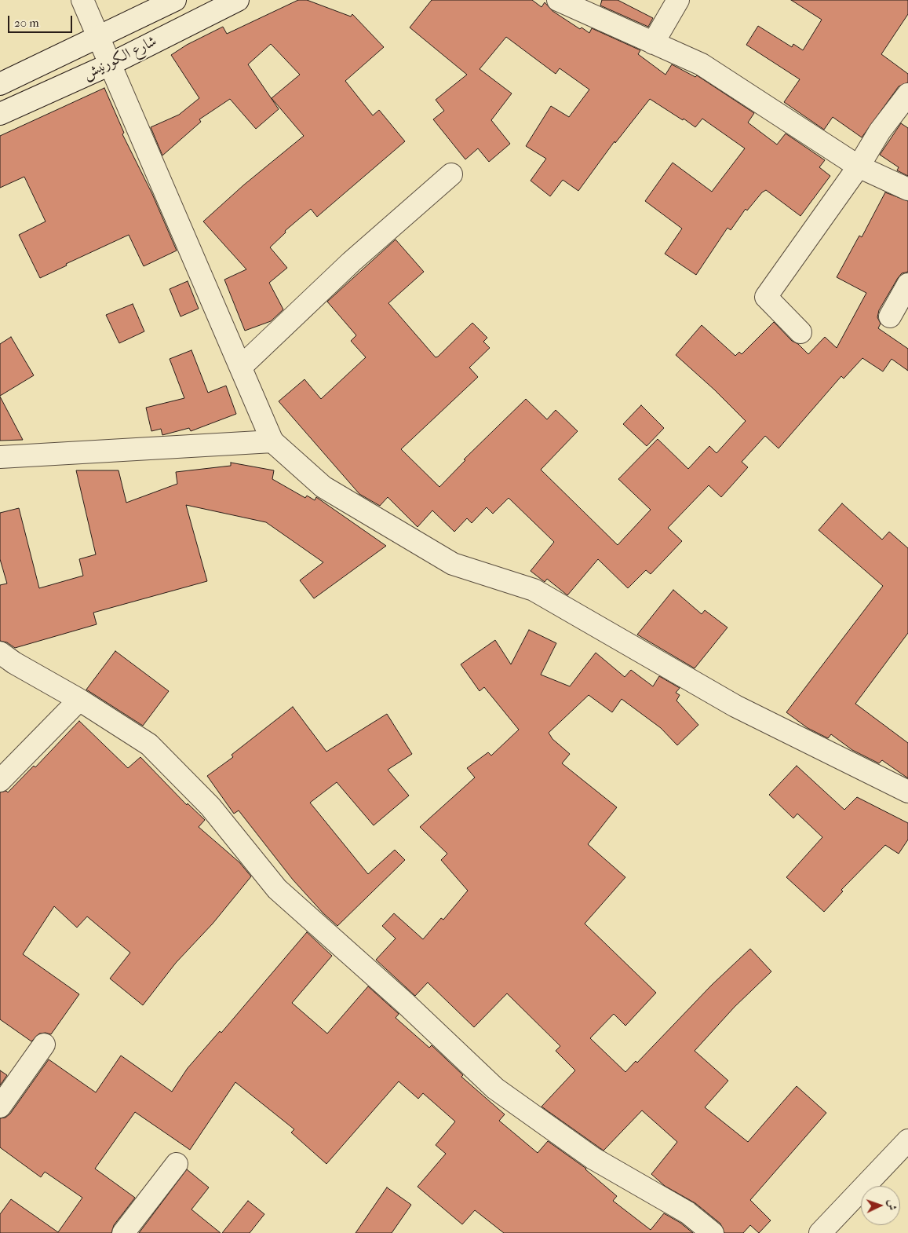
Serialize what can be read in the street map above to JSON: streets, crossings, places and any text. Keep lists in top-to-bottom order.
{
  "streets": {
    "street": ["شارع الكورنيش"]
  },
  "scale_bar": "20 m",
  "north": "right"
}
